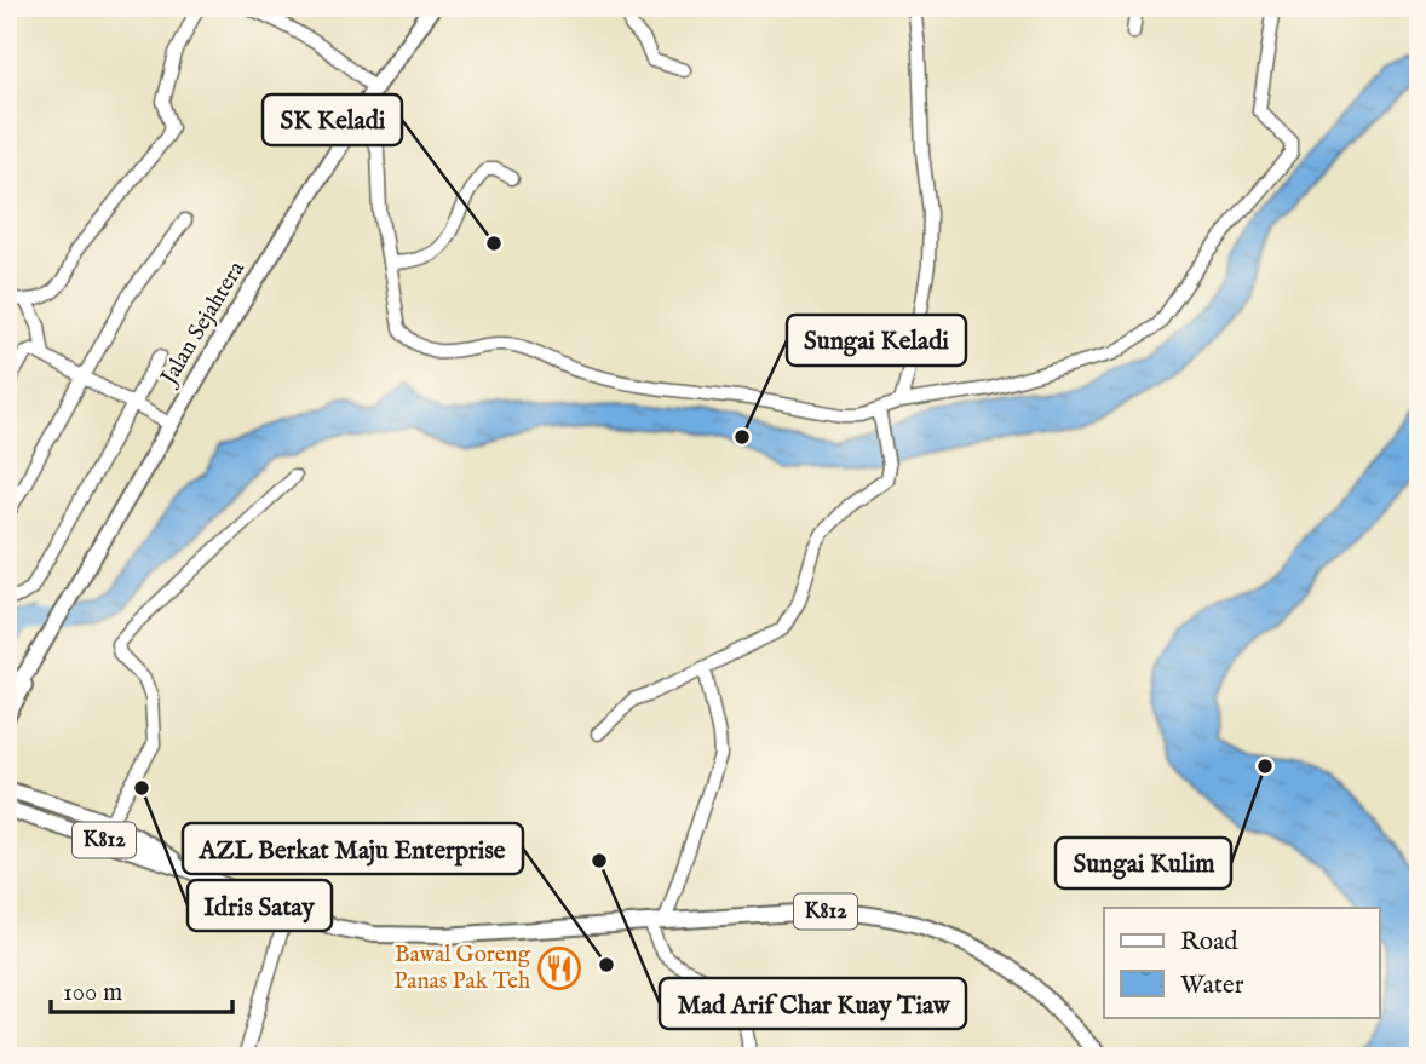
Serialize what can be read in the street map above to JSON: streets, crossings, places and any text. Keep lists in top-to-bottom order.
{
  "streets": {
    "main road": ["Jalan Sejahtera", "K812"]
  },
  "places": {
    "other": [
      "SK Keladi",
      "Sungai Keladi",
      "Sungai Kulim",
      "Idris Satay",
      "Mad Arif Char Kuay Tiaw",
      "AZL Berkat Maju Enterprise"
    ],
    "restaurant": ["Bawal Goreng Panas Pak Teh"]
  },
  "legend": ["Road", "Water"],
  "scale_bar": "100 m"
}
